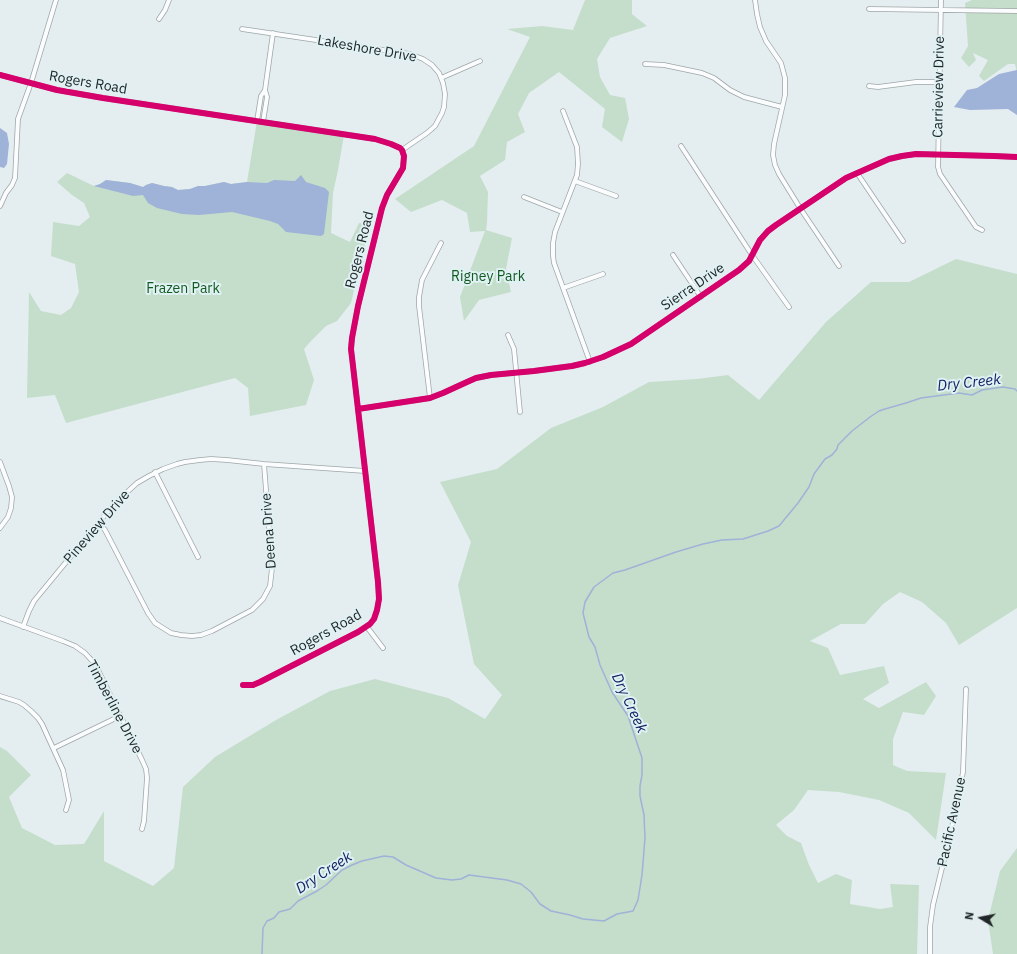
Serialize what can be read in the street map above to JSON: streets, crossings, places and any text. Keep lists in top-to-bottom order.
{
  "streets": {
    "street": [
      "Lakeshore Drive",
      "Rogers Road",
      "Carrieview Drive",
      "Sierra Drive",
      "Pineview Drive",
      "Deena Drive",
      "Timberline Drive",
      "Pacific Avenue"
    ]
  },
  "crossings": [
    ["Lakeshore Drive", "Rogers Road"],
    ["Rogers Road", "Sierra Drive"],
    ["Rogers Road", "Pineview Drive"],
    ["Carrieview Drive", "Sierra Drive"],
    ["Pineview Drive", "Deena Drive"],
    ["Pineview Drive", "Timberline Drive"]
  ],
  "water": ["Dry Creek"],
  "parks": ["Rigney Park", "Frazen Park"],
  "north": "left"
}
